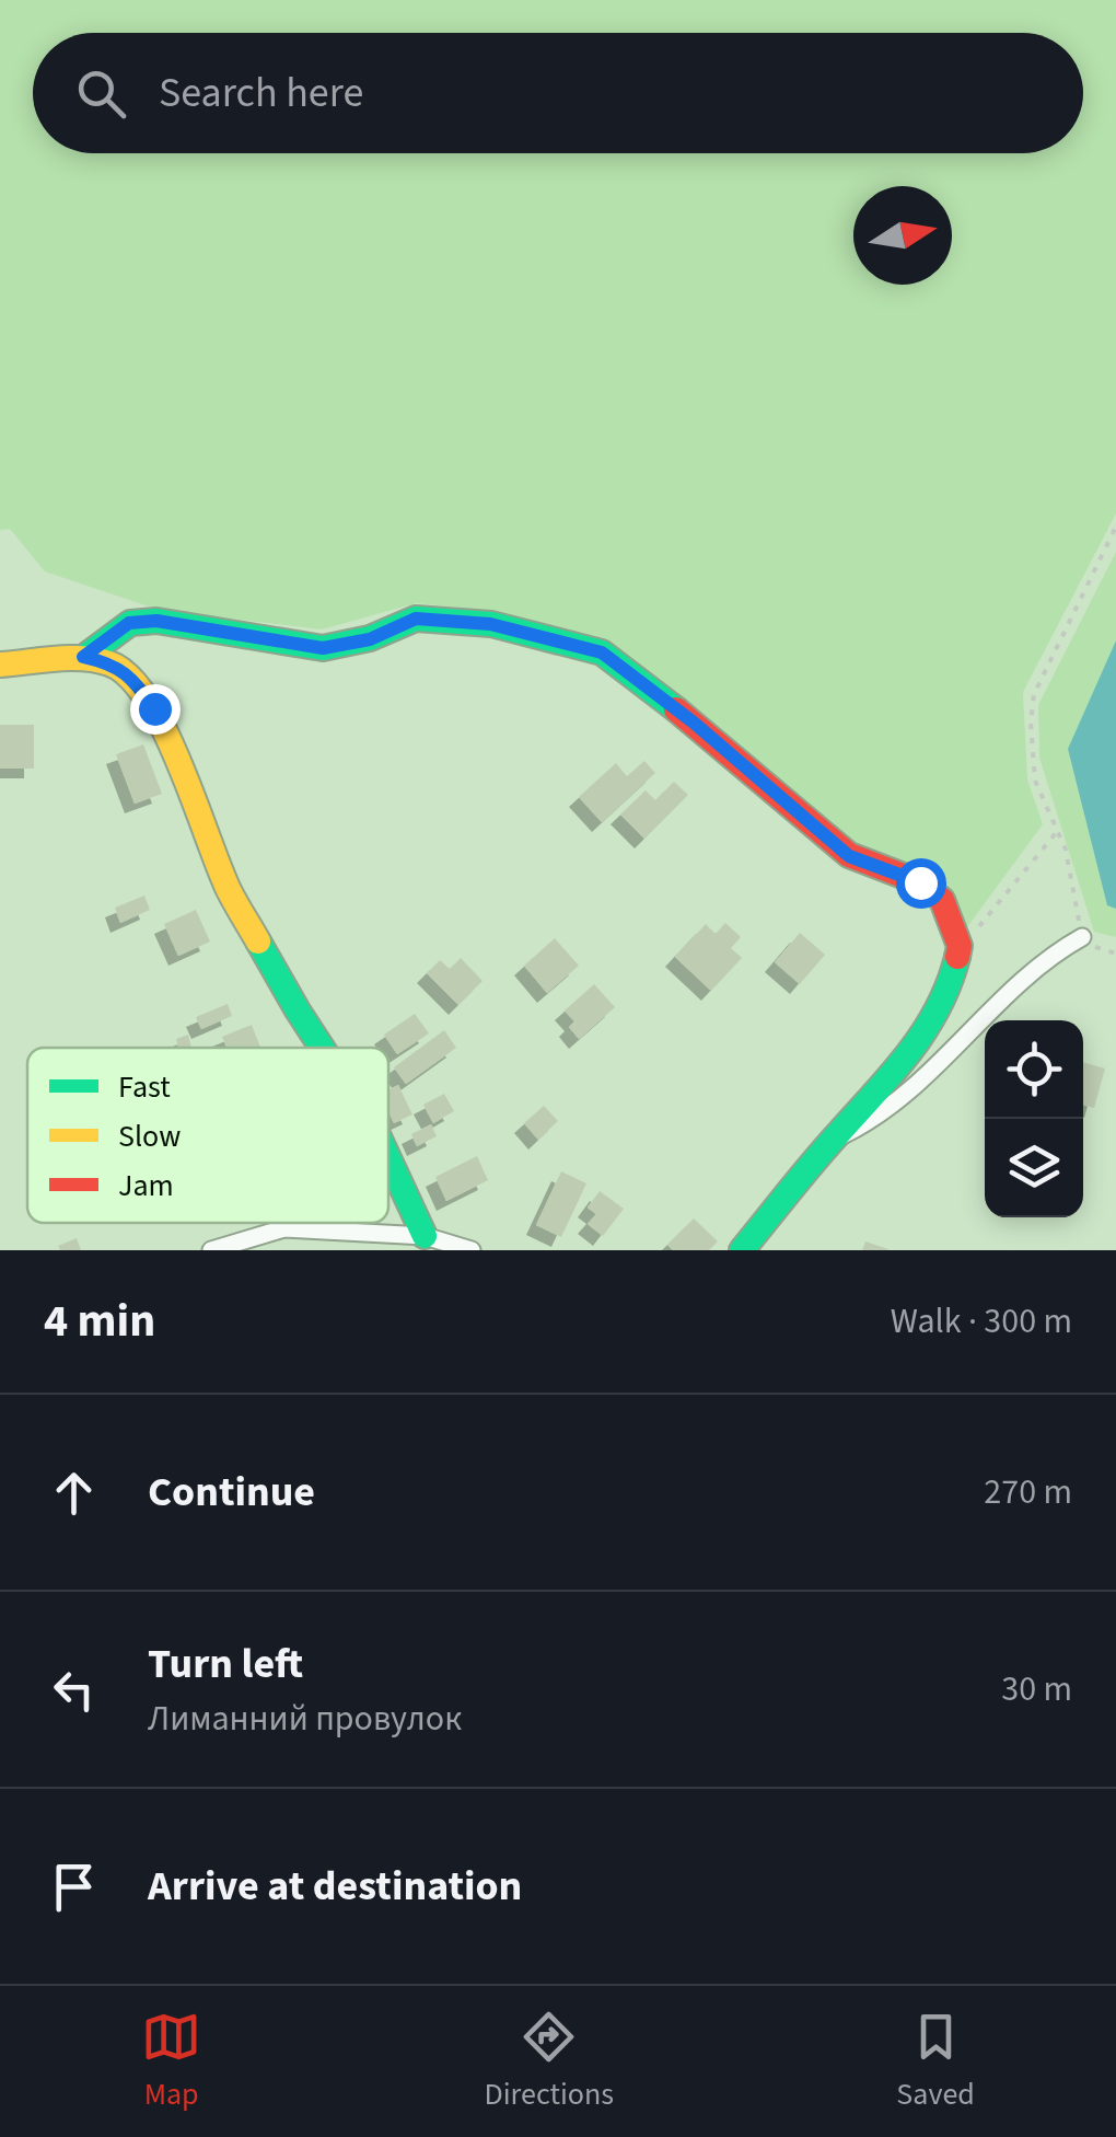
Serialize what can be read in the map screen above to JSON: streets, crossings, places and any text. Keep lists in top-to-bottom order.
{
  "legend": ["Fast", "Slow", "Jam"],
  "north": "right",
  "page": {
    "search": "Search here",
    "heading": ["4 min", "Walk · 300 m"],
    "list": [
      ["Continue", "270 m"],
      ["Turn left", "Лиманний провулок", "30 m"],
      "Arrive at destination"
    ],
    "nav": ["Map", "Directions", "Saved"]
  }
}
